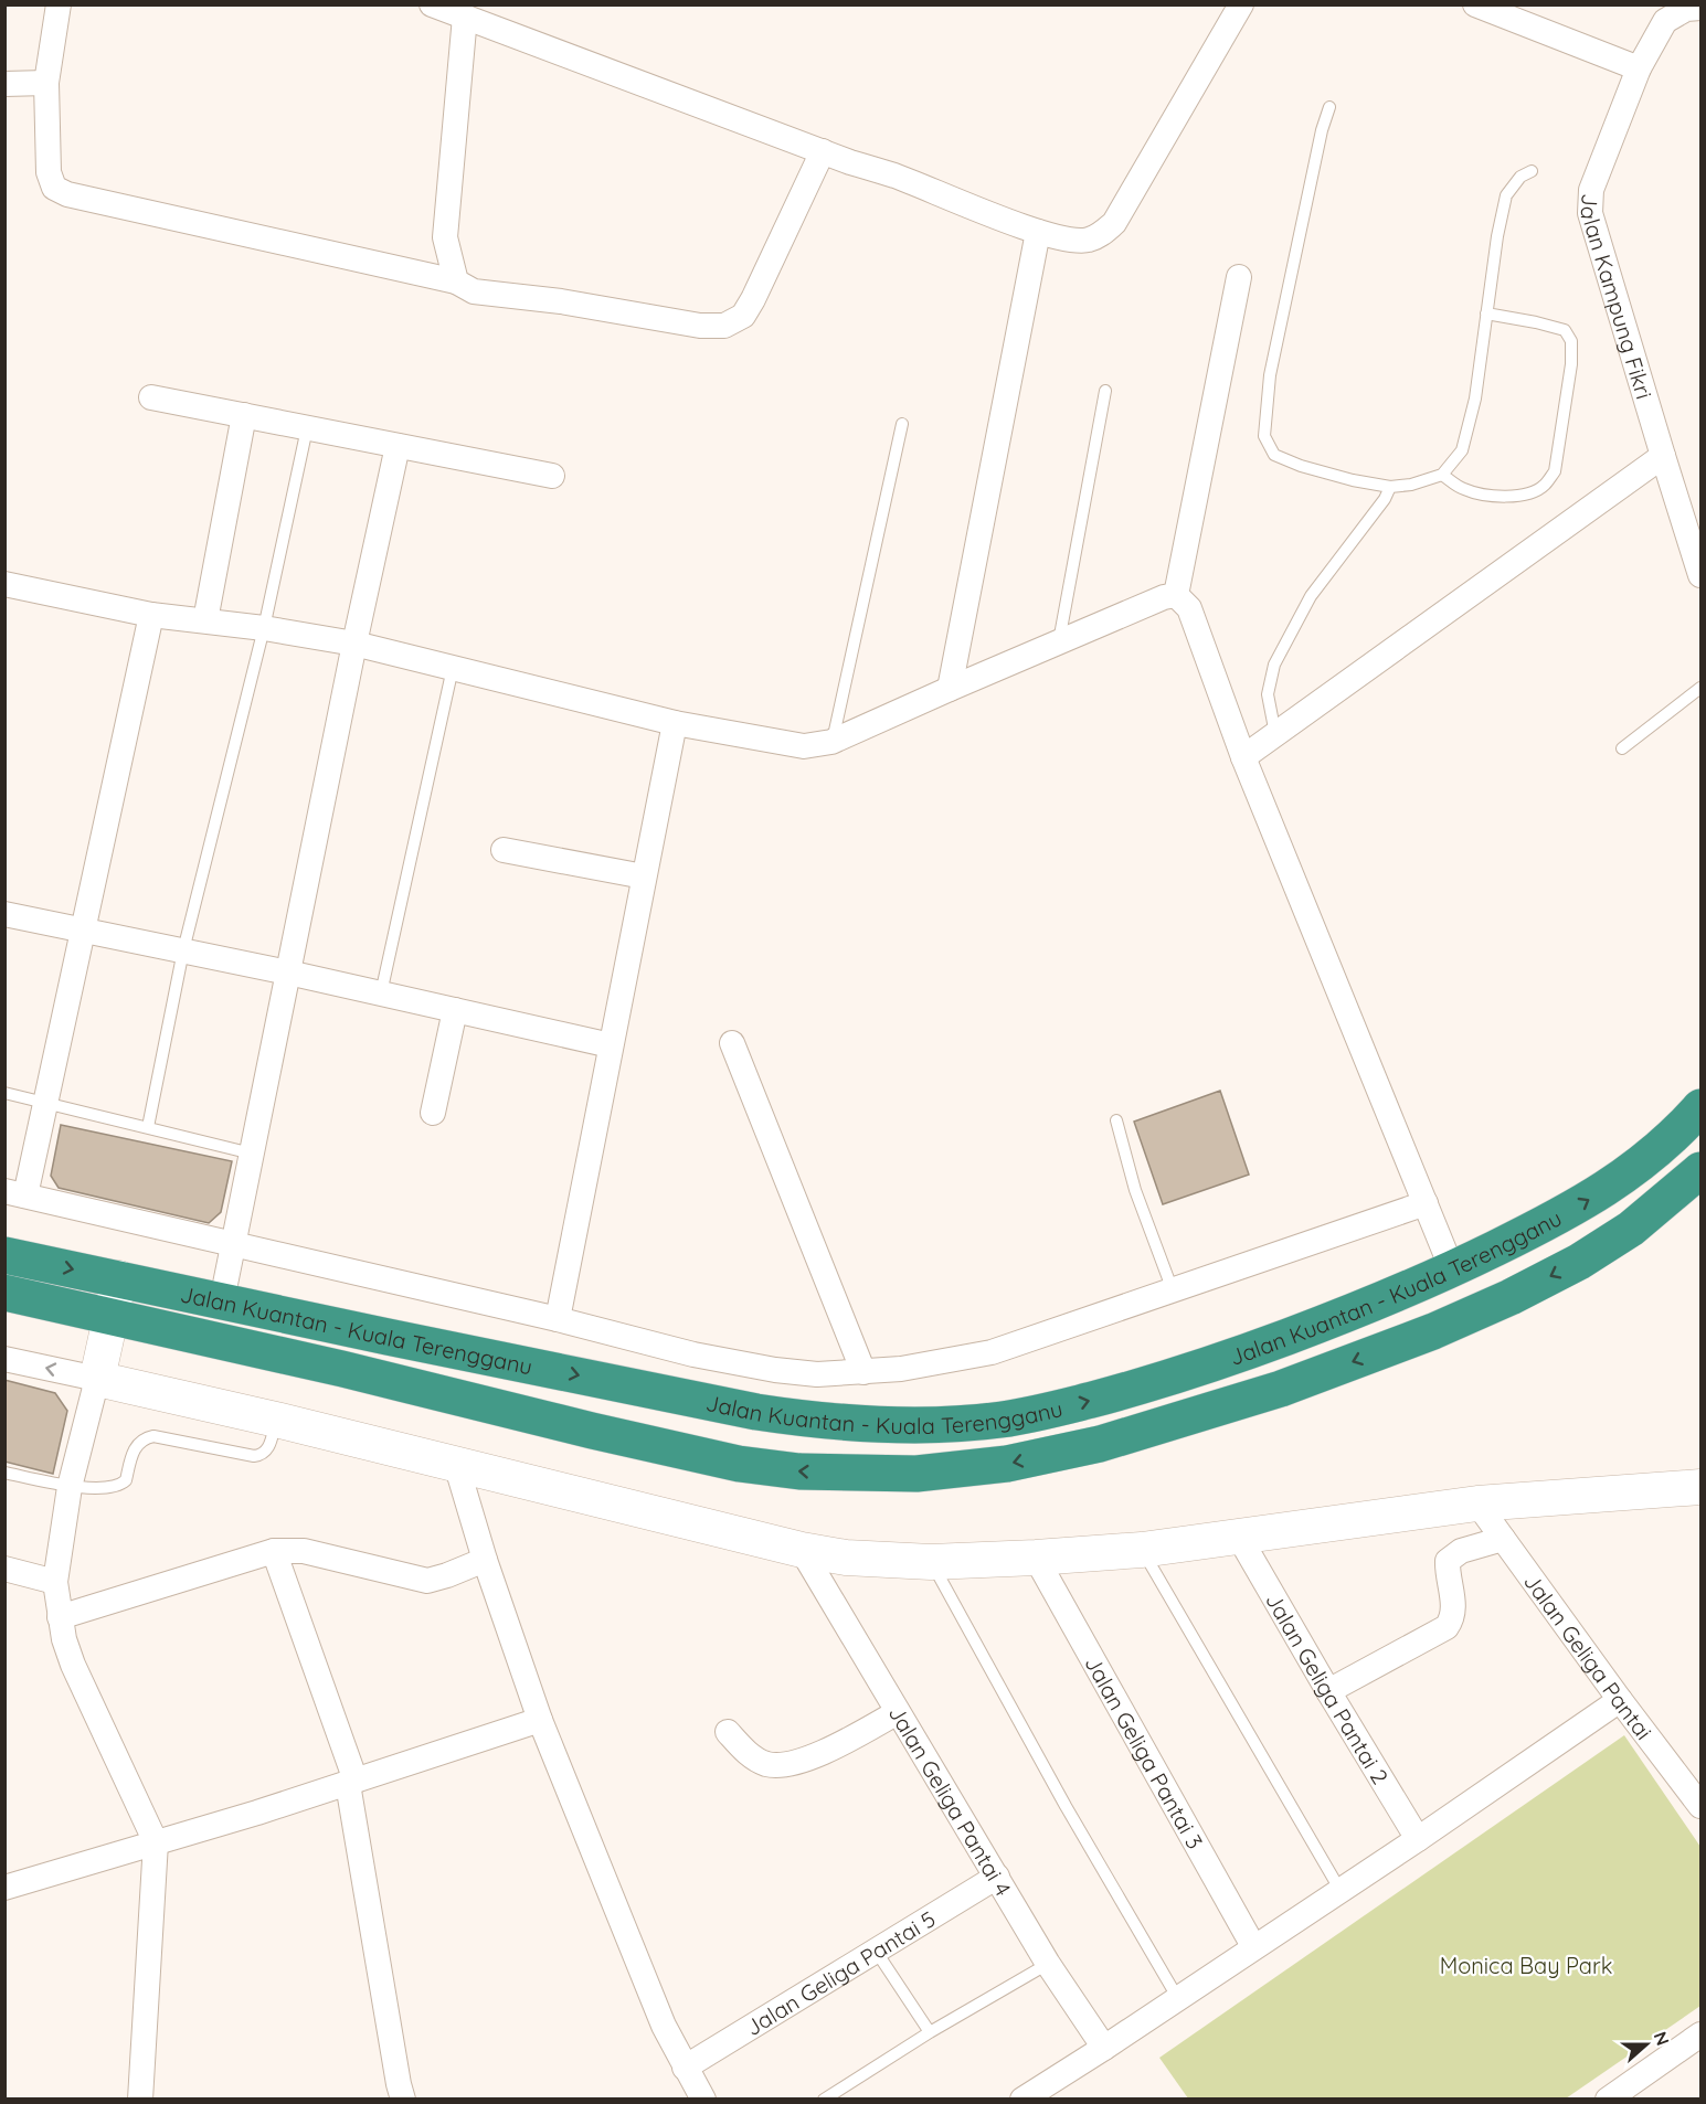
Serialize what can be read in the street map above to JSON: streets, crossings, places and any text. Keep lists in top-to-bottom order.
{
  "streets": {
    "highway": ["Jalan Kuantan - Kuala Terengganu"],
    "street": [
      "Jalan Kampung Fikri",
      "Jalan Geliga Pantai",
      "Jalan Geliga Pantai 2",
      "Jalan Geliga Pantai 3",
      "Jalan Geliga Pantai 4",
      "Jalan Geliga Pantai 5"
    ]
  },
  "crossings": [
    ["Jalan Geliga Pantai 4", "Jalan Geliga Pantai 5"]
  ],
  "parks": ["Monica Bay Park"],
  "north": "right"
}
